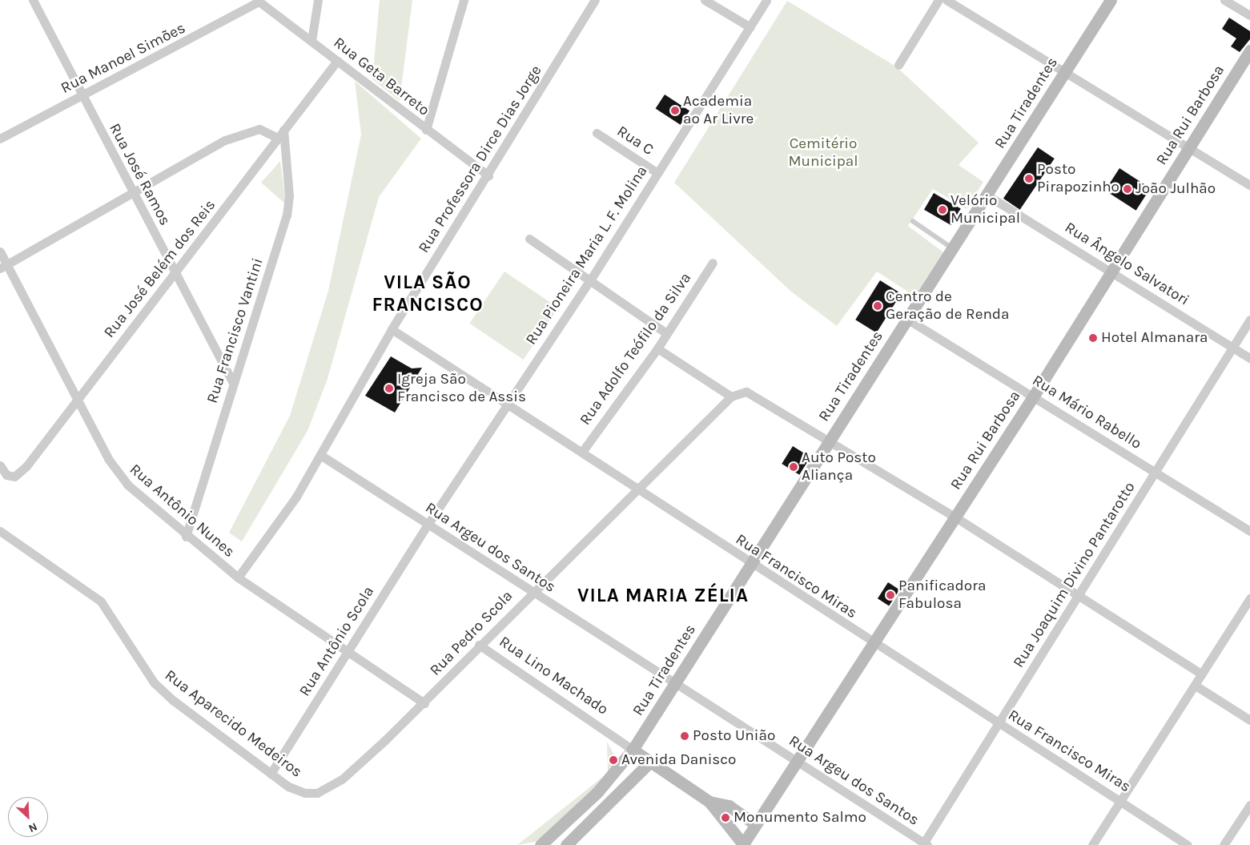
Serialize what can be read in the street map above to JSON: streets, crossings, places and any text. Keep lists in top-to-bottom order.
{
  "streets": {
    "main road": ["Rua Tiradentes", "Rua Rui Barbosa", "Rua Lino Machado"],
    "street": [
      "Rua Manoel Simões",
      "Rua Geta Barreto",
      "Rua C",
      "Rua Professora Dirce Dias Jorge",
      "Rua José Ramos",
      "Rua Pioneira Maria L. F. Molina",
      "Rua Ângelo Salvatori",
      "Rua José Belém dos Reis",
      "Rua Francisco Vantini",
      "Rua Adolfo Teófilo da Silva",
      "Rua Mário Rabello",
      "Rua Antônio Nunes",
      "Rua Argeu dos Santos",
      "Rua Joaquim Divino Pantarotto",
      "Rua Francisco Miras",
      "Rua Pedro Scola",
      "Rua Antônio Scola",
      "Rua Aparecido Medeiros"
    ]
  },
  "crossings": [
    ["Rua Manoel Simões", "Rua Geta Barreto"],
    ["Rua Manoel Simões", "Rua José Ramos"],
    ["Rua Geta Barreto", "Rua Professora Dirce Dias Jorge"],
    ["Rua Geta Barreto", "Rua José Belém dos Reis"],
    ["Rua Tiradentes", "Rua Ângelo Salvatori"],
    ["Rua Tiradentes", "Rua Mário Rabello"],
    ["Rua Tiradentes", "Rua Argeu dos Santos"],
    ["Rua Tiradentes", "Rua Francisco Miras"],
    ["Rua Tiradentes", "Rua Lino Machado"],
    ["Rua Rui Barbosa", "Rua Ângelo Salvatori"],
    ["Rua Rui Barbosa", "Rua Mário Rabello"],
    ["Rua Rui Barbosa", "Rua Argeu dos Santos"],
    ["Rua Rui Barbosa", "Rua Francisco Miras"],
    ["Rua Rui Barbosa", "Rua Lino Machado"],
    ["Rua C", "Rua Pioneira Maria L. F. Molina"],
    ["Rua Professora Dirce Dias Jorge", "Rua Antônio Nunes"],
    ["Rua Professora Dirce Dias Jorge", "Rua Argeu dos Santos"],
    ["Rua Professora Dirce Dias Jorge", "Rua Francisco Miras"],
    ["Rua José Ramos", "Rua José Belém dos Reis"],
    ["Rua José Ramos", "Rua Francisco Vantini"],
    ["Rua Pioneira Maria L. F. Molina", "Rua Argeu dos Santos"],
    ["Rua Pioneira Maria L. F. Molina", "Rua Francisco Miras"],
    ["Rua Pioneira Maria L. F. Molina", "Rua Antônio Scola"],
    ["Rua Ângelo Salvatori", "Rua Joaquim Divino Pantarotto"],
    ["Rua José Belém dos Reis", "Rua Francisco Vantini"],
    ["Rua José Belém dos Reis", "Rua Antônio Nunes"],
    ["Rua Francisco Vantini", "Rua Antônio Nunes"],
    ["Rua Adolfo Teófilo da Silva", "Rua Francisco Miras"],
    ["Rua Mário Rabello", "Rua Joaquim Divino Pantarotto"],
    ["Rua Antônio Nunes", "Rua Pedro Scola"],
    ["Rua Antônio Nunes", "Rua Antônio Scola"],
    ["Rua Argeu dos Santos", "Rua Joaquim Divino Pantarotto"],
    ["Rua Argeu dos Santos", "Rua Pedro Scola"],
    ["Rua Argeu dos Santos", "Rua Antônio Scola"],
    ["Rua Joaquim Divino Pantarotto", "Rua Francisco Miras"],
    ["Rua Francisco Miras", "Rua Pedro Scola"],
    ["Rua Pedro Scola", "Rua Lino Machado"],
    ["Rua Pedro Scola", "Rua Aparecido Medeiros"],
    ["Rua Antônio Scola", "Rua Aparecido Medeiros"]
  ],
  "districts": ["VILA SÃO FRANCISCO", "VILA MARIA ZÉLIA"],
  "parks": ["Cemitério Municipal"],
  "places": [
    "Academia ao Ar Livre",
    "Posto Pirapozinho",
    "João Julhão",
    "Velório Municipal",
    "Centro de Geração de Renda",
    "Hotel Almanara",
    "Igreja São Francisco de Assis",
    "Auto Posto Aliança",
    "Panificadora Fabulosa",
    "Posto União",
    "Avenida Danisco",
    "Monumento Salmo"
  ],
  "north": "bottom right"
}
